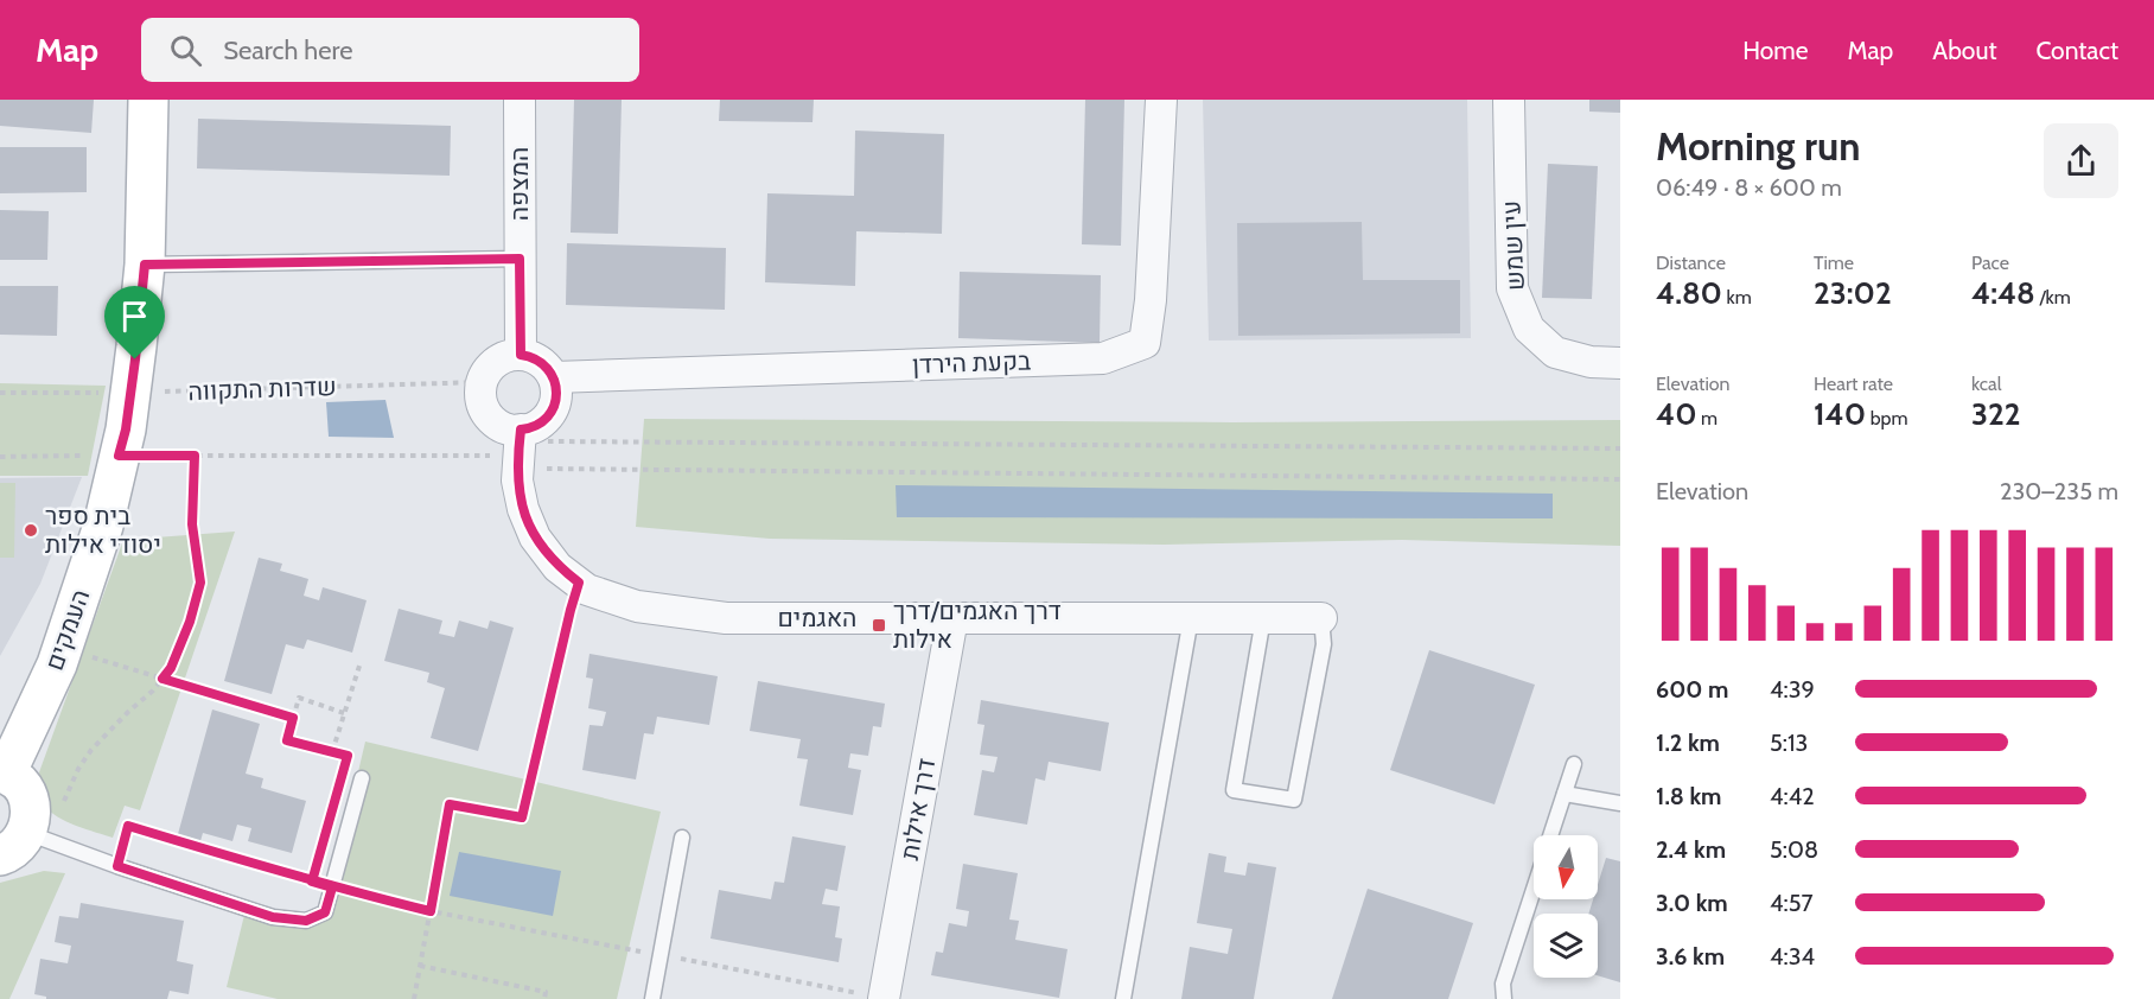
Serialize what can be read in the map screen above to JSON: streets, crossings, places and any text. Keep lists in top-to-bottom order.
{
  "streets": {
    "street": [
      "המצפה",
      "עין שמש",
      "בקעת הירדן",
      "האגמים",
      "העמקים",
      "דרך אילות"
    ],
    "path": ["שדרות התקווה"]
  },
  "crossings": [
    ["המצפה", "בקעת הירדן"],
    ["המצפה", "שדרות התקווה"],
    ["המצפה", "האגמים"],
    ["בקעת הירדן", "שדרות התקווה"],
    ["בקעת הירדן", "האגמים"],
    ["שדרות התקווה", "האגמים"],
    ["שדרות התקווה", "העמקים"],
    ["האגמים", "דרך אילות"]
  ],
  "places": {
    "other": ["בית ספר יסודי אילות"],
    "transit": ["דרך האגמים/דרך אילות"]
  },
  "north": "bottom",
  "page": {
    "header": "Map",
    "search": "Search here",
    "nav": [
      "Home",
      "Map",
      "About",
      "Contact"
    ],
    "heading": ["Morning run", "06:49 · 8 × 600 m"],
    "stats": [
      ["Distance", "4.80 km"],
      ["Time", "23:02"],
      ["Pace", "4:48 /km"],
      ["Elevation", "40 m"],
      ["Heart rate", "140 bpm"],
      ["kcal", "322"]
    ],
    "chart": ["Elevation", "230–235 m"],
    "list": [
      {
        "name": "600 m",
        "note": "4:39"
      },
      {
        "name": "1.2 km",
        "note": "5:13"
      },
      {
        "name": "1.8 km",
        "note": "4:42"
      },
      {
        "name": "2.4 km",
        "note": "5:08"
      },
      {
        "name": "3.0 km",
        "note": "4:57"
      },
      {
        "name": "3.6 km",
        "note": "4:34"
      }
    ]
  }
}
